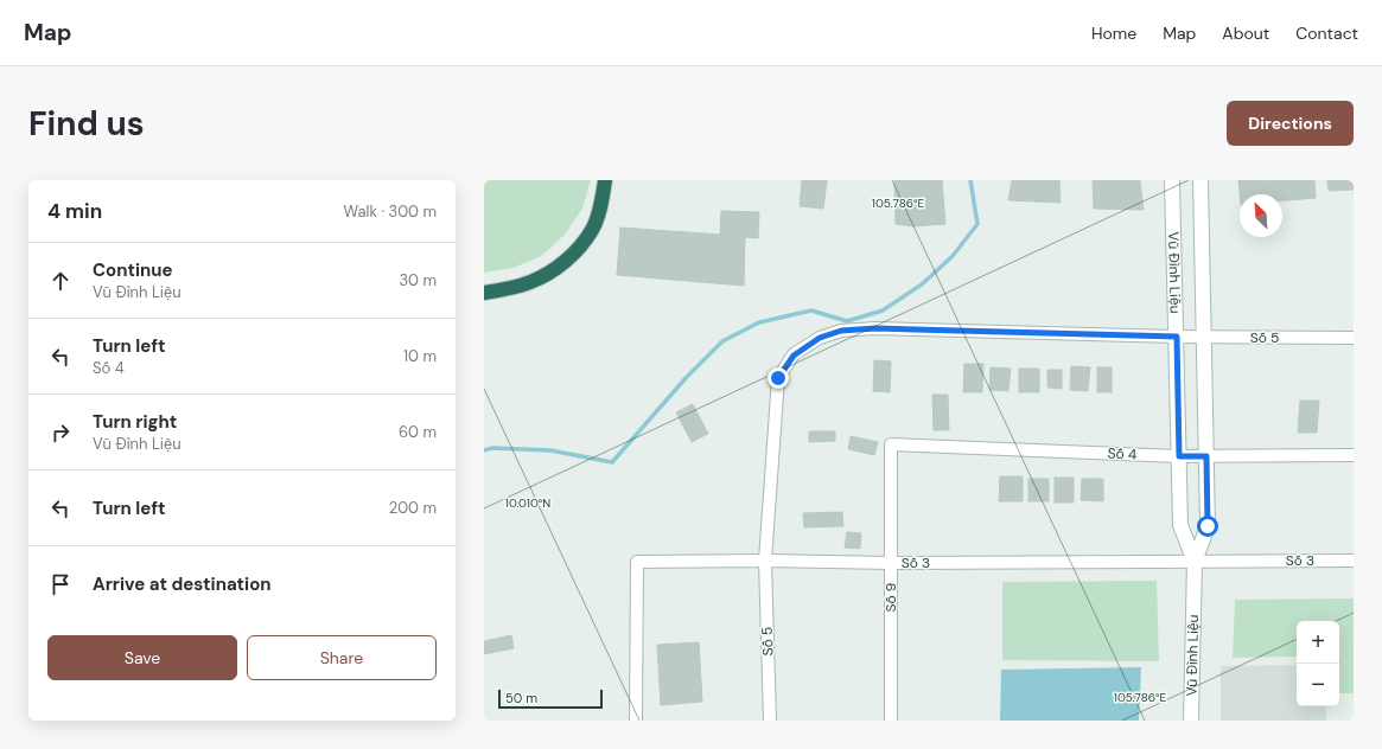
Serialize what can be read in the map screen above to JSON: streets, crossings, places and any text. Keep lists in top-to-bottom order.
{
  "streets": {
    "street": [
      "Vũ Đình Liệu",
      "Số 5",
      "Số 4",
      "Số 3",
      "Số 9"
    ]
  },
  "crossings": [
    ["Vũ Đình Liệu", "Số 5"],
    ["Vũ Đình Liệu", "Số 4"],
    ["Vũ Đình Liệu", "Số 3"],
    ["Số 5", "Số 3"],
    ["Số 4", "Số 9"],
    ["Số 3", "Số 9"]
  ],
  "scale_bar": "50 m",
  "north": "top left",
  "page": {
    "header": "Map",
    "nav": [
      "Home",
      "Map",
      "About",
      "Contact"
    ],
    "buttons": [
      "Directions",
      ["Save", "Share"]
    ],
    "title": "Find us",
    "heading": ["4 min", "Walk · 300 m"],
    "list": [
      ["Continue", "Vũ Đình Liệu", "30 m"],
      ["Turn left", "Số 4", "10 m"],
      ["Turn right", "Vũ Đình Liệu", "60 m"],
      ["Turn left", "200 m"],
      "Arrive at destination"
    ],
    "map_buttons": ["+", "−"],
    "scale": "50 m"
  },
  "coordinates": ["105.786°E", "10.010°N"]
}
